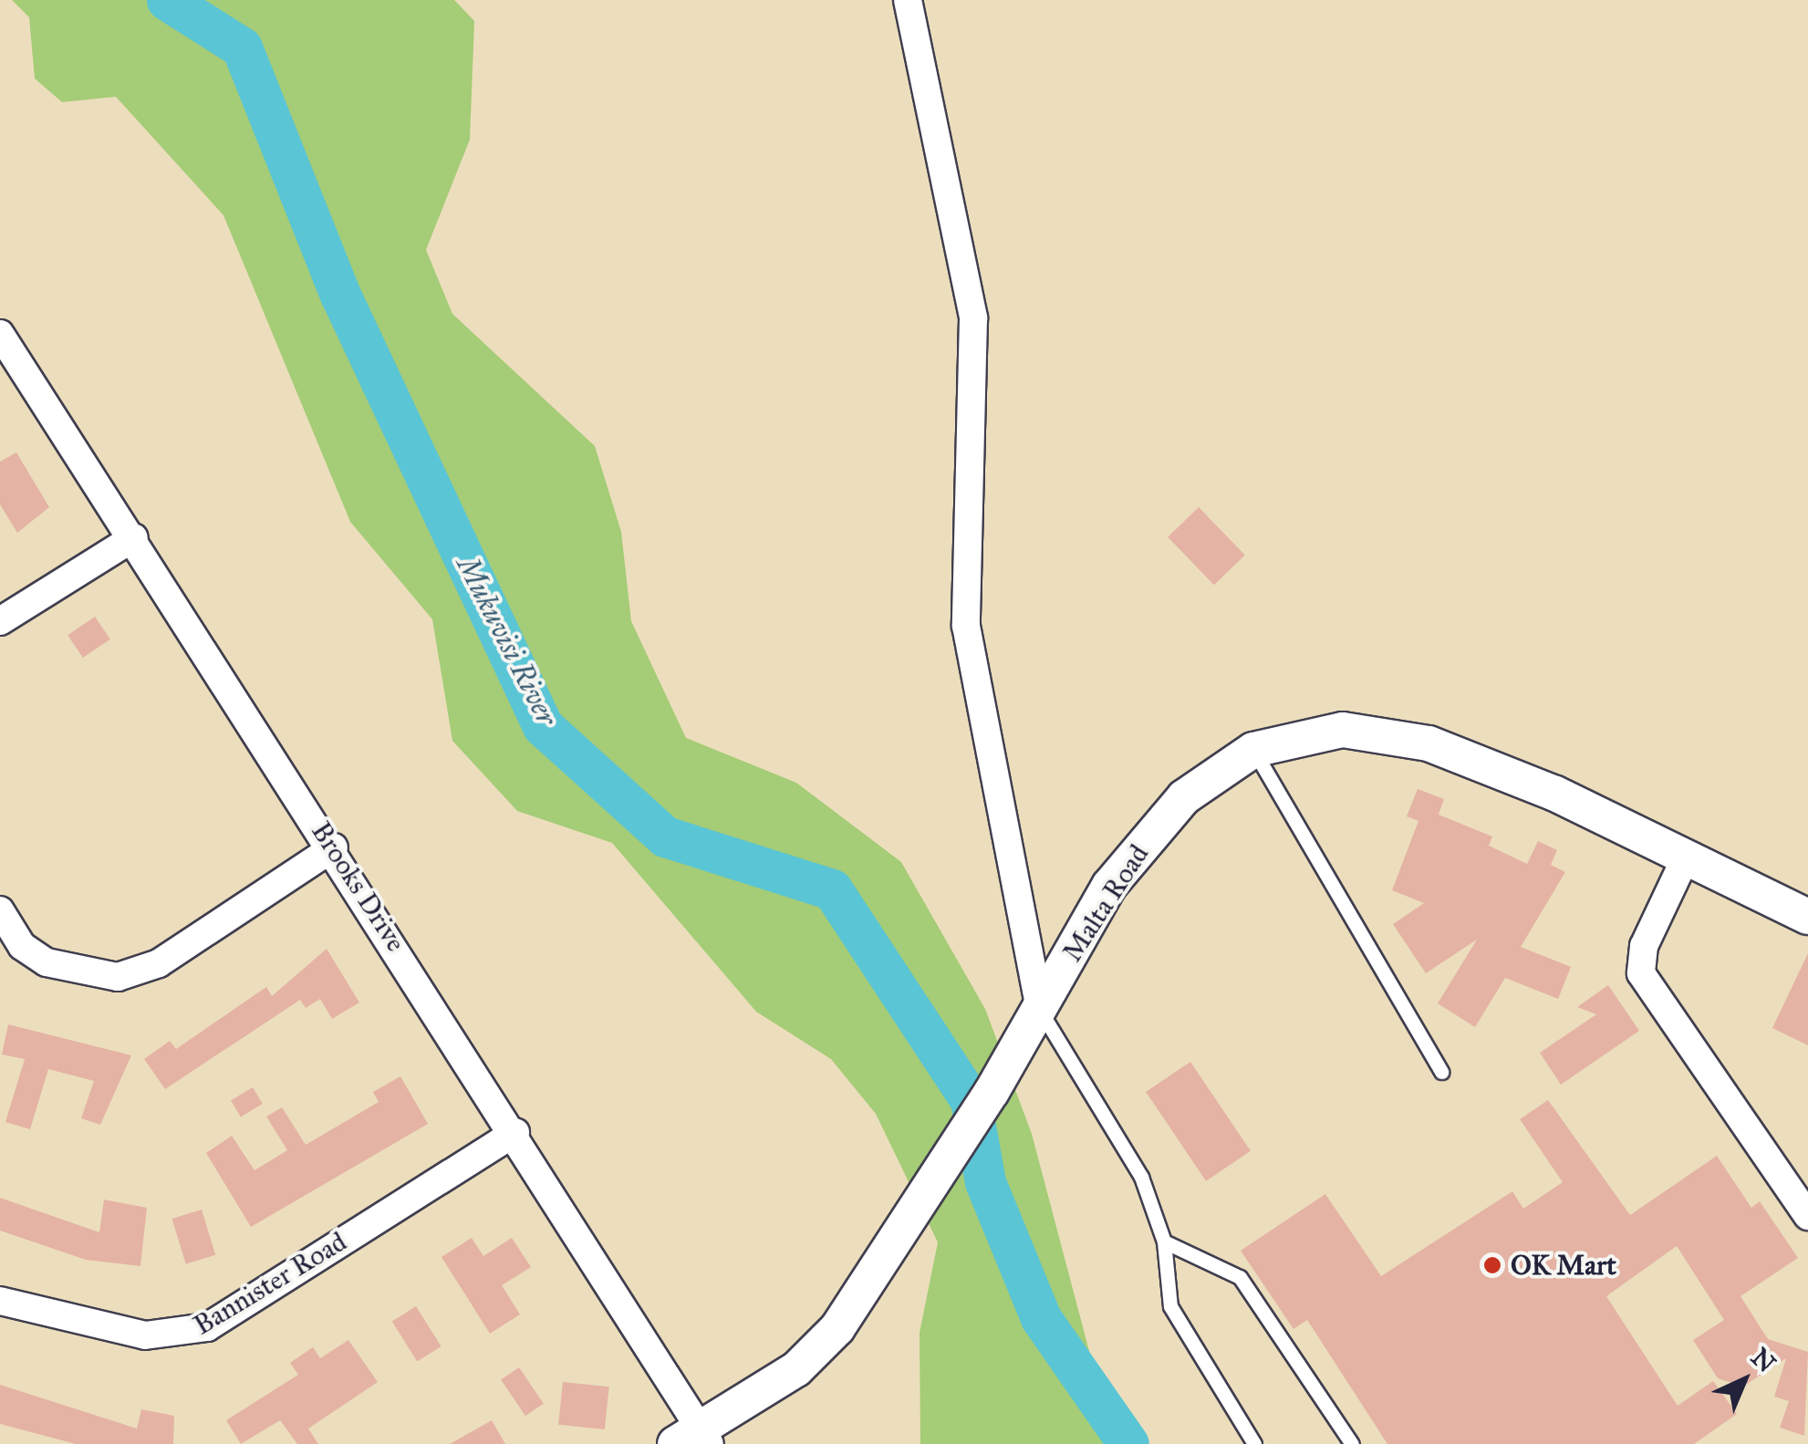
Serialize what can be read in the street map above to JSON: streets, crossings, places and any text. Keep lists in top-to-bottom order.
{
  "streets": {
    "street": ["Brooks Drive", "Malta Road", "Bannister Road"]
  },
  "crossings": [
    ["Brooks Drive", "Malta Road"],
    ["Brooks Drive", "Bannister Road"]
  ],
  "water": ["Mukuvisi River"],
  "places": ["OK Mart"],
  "north": "top right"
}
